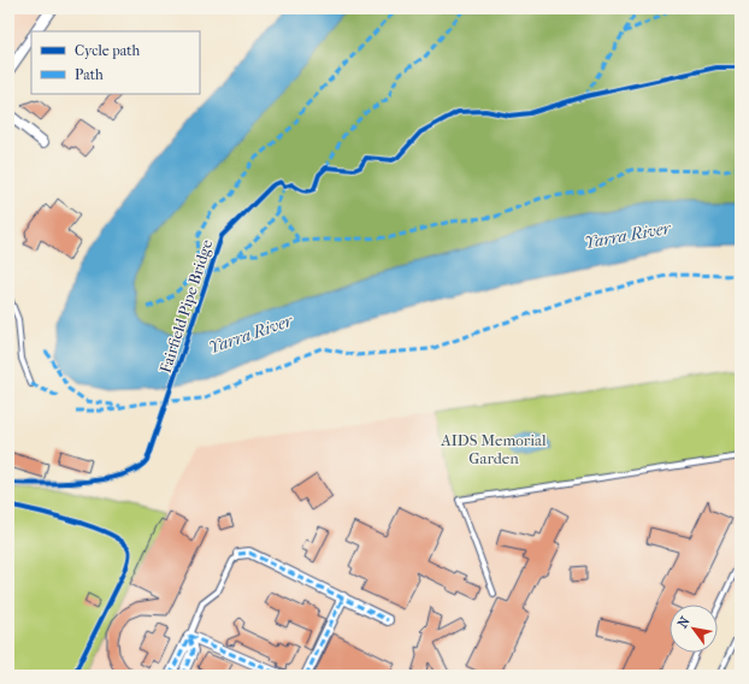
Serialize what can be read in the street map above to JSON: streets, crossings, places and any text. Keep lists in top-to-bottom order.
{
  "streets": {
    "cycle path": ["Fairfield Pipe Bridge"]
  },
  "water": ["Yarra River"],
  "parks": ["AIDS Memorial Garden"],
  "legend": ["Cycle path", "Path"],
  "north": "top left"
}
